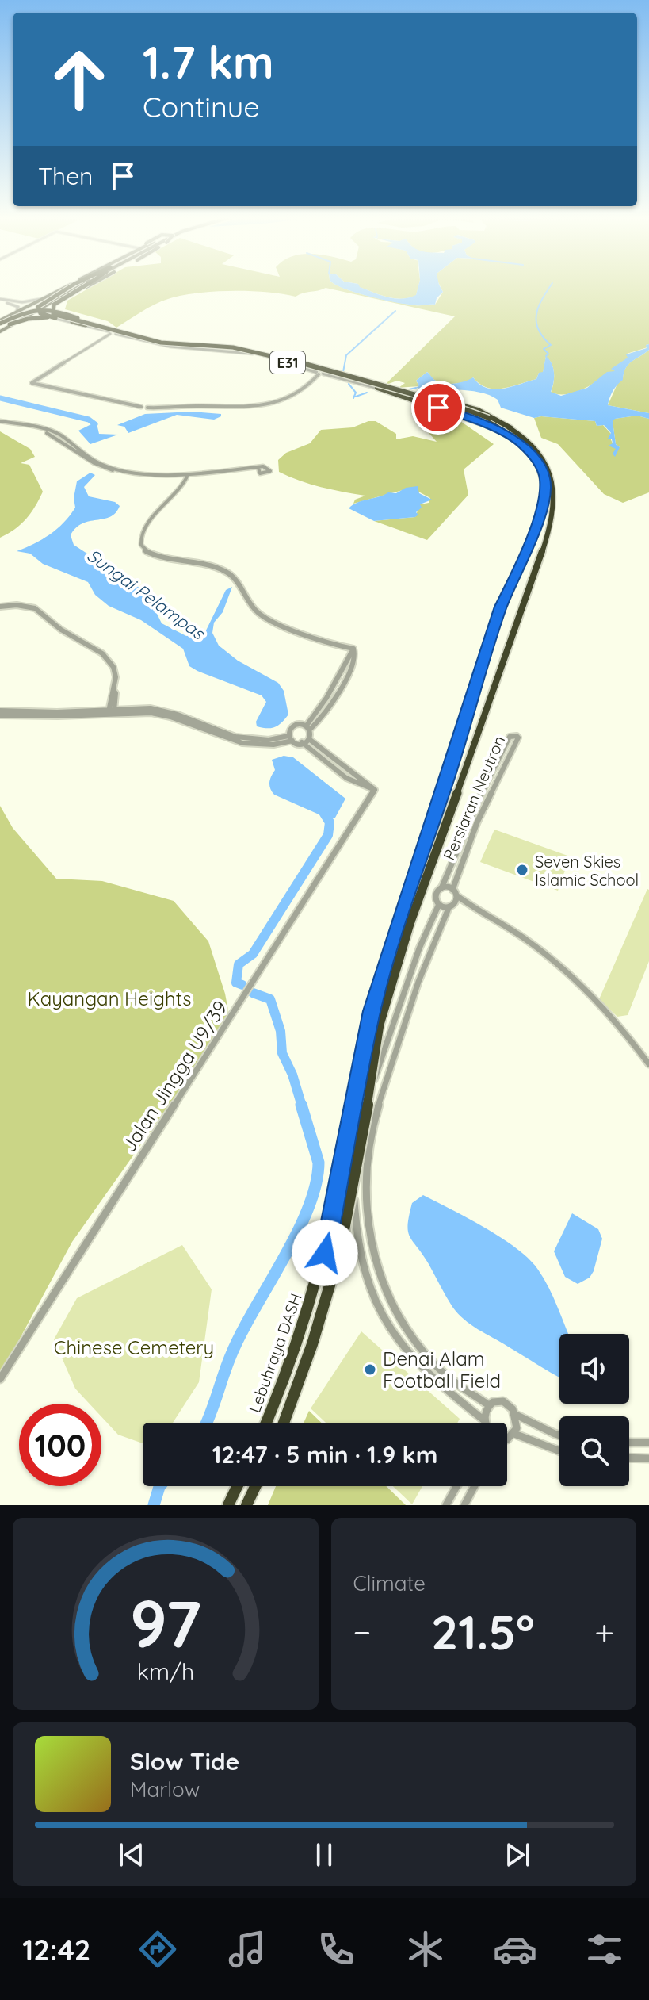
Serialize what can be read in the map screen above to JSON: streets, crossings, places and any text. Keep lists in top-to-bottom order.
{
  "streets": {
    "highway": ["E31", "Lebuhraya DASH"],
    "street": ["Persiaran Neutron", "Jalan Jingga U9/39"]
  },
  "water": ["Sungai Pelampas"],
  "parks": ["Kayangan Heights", "Chinese Cemetery"],
  "places": ["Seven Skies Islamic School", "Denai Alam Football Field"],
  "page": {
    "turn": ["1.7 km", "Continue"],
    "then": "Then",
    "limit": "100",
    "trip": "12:47 · 5 min · 1.9 km",
    "tile": "Climate",
    "heat": ["−", "21.5°", "+"],
    "song": ["Slow Tide", "Marlow"],
    "tabs": "12:42",
    "gauge": ["97", "km/h"]
  }
}
